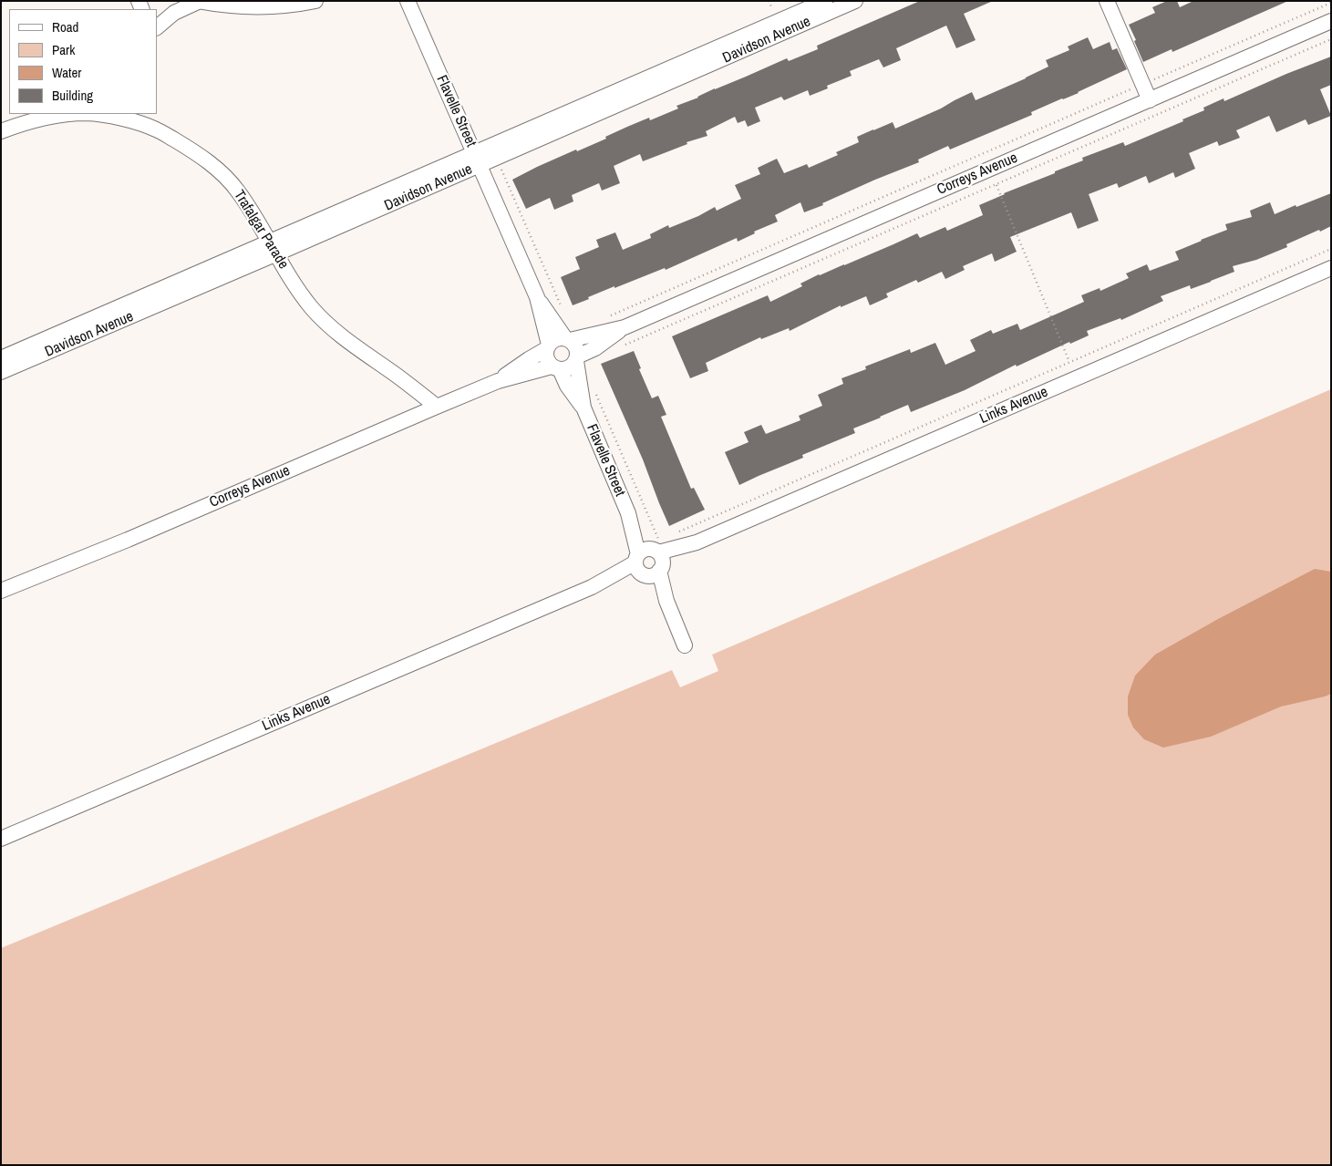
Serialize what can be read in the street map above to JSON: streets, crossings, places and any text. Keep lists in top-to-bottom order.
{
  "streets": {
    "street": [
      "Davidson Avenue",
      "Flavelle Street",
      "Correys Avenue",
      "Trafalgar Parade",
      "Links Avenue"
    ]
  },
  "crossings": [
    ["Davidson Avenue", "Flavelle Street"],
    ["Davidson Avenue", "Trafalgar Parade"],
    ["Flavelle Street", "Correys Avenue"],
    ["Flavelle Street", "Links Avenue"],
    ["Correys Avenue", "Trafalgar Parade"]
  ],
  "legend": [
    "Road",
    "Park",
    "Water",
    "Building"
  ]
}
